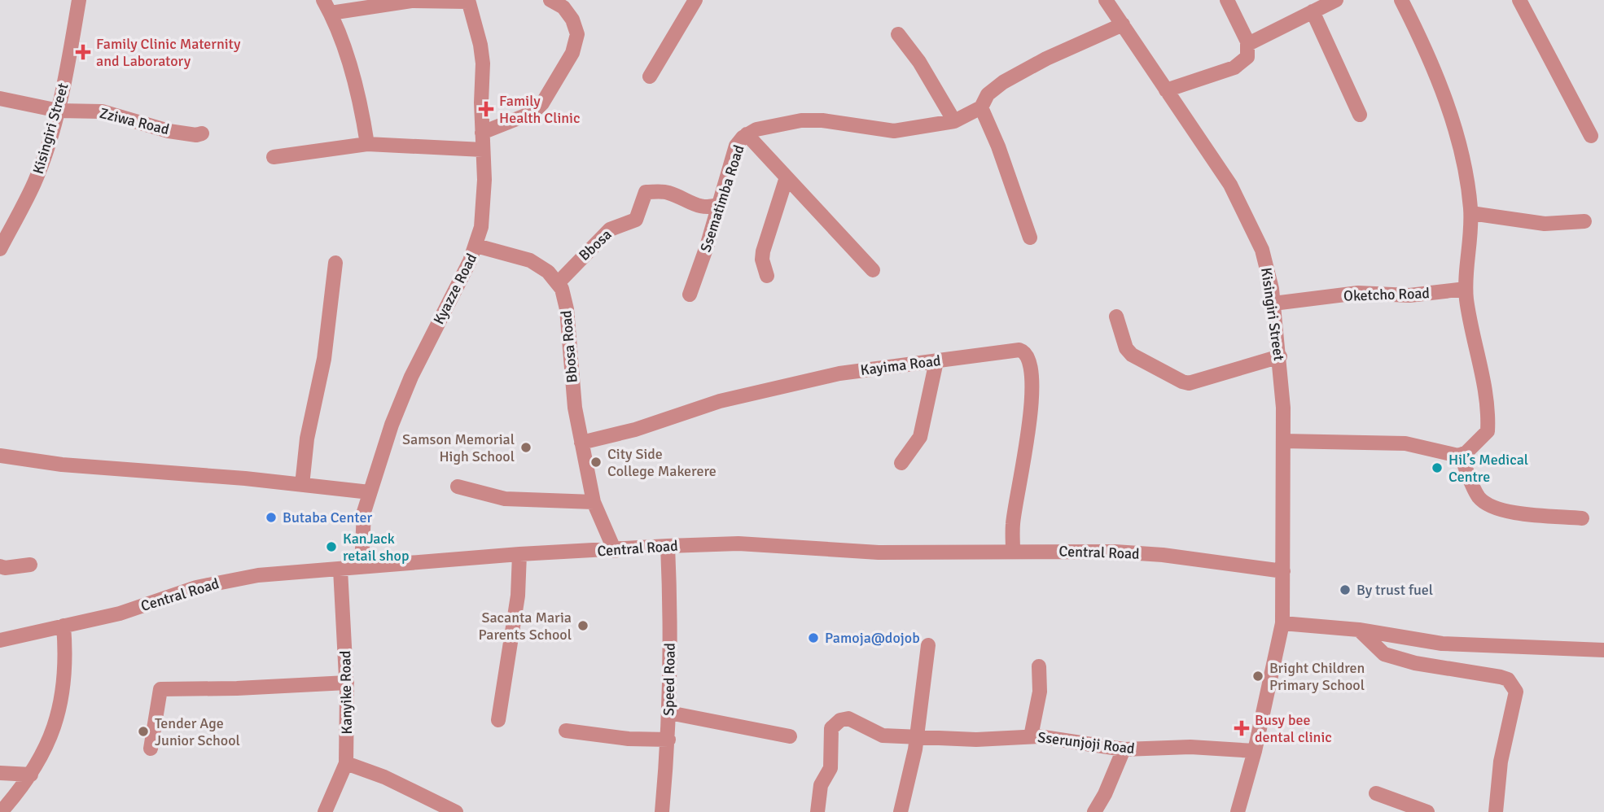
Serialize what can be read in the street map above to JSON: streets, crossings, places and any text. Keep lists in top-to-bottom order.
{
  "streets": {
    "street": [
      "Zziwa Road",
      "Kisingiri Street",
      "Ssematimba Road",
      "Bbosa",
      "Kyazze Road",
      "Oketcho Road",
      "Bbosa Road",
      "Kayima Road",
      "Central Road",
      "Speed Road",
      "Kanyike Road",
      "Sserunjoji Road"
    ]
  },
  "crossings": [
    ["Zziwa Road", "Kisingiri Street"],
    ["Kisingiri Street", "Ssematimba Road"],
    ["Kisingiri Street", "Oketcho Road"],
    ["Kisingiri Street", "Central Road"],
    ["Kisingiri Street", "Sserunjoji Road"],
    ["Ssematimba Road", "Bbosa"],
    ["Bbosa", "Bbosa Road"],
    ["Kyazze Road", "Central Road"],
    ["Bbosa Road", "Kayima Road"],
    ["Bbosa Road", "Central Road"],
    ["Kayima Road", "Central Road"],
    ["Central Road", "Speed Road"],
    ["Central Road", "Kanyike Road"]
  ],
  "places": {
    "health": ["Family Clinic Maternity and Laboratory", "Family Health Clinic", "Busy bee dental clinic"],
    "other": [
      "Samson Memorial High School",
      "City Side College Makerere",
      "Hil’s Medical Centre",
      "Butaba Center",
      "KanJack retail shop",
      "By trust fuel",
      "Sacanta Maria Parents School",
      "Pamoja@dojob",
      "Bright Children Primary School",
      "Tender Age Junior School"
    ]
  }
}
